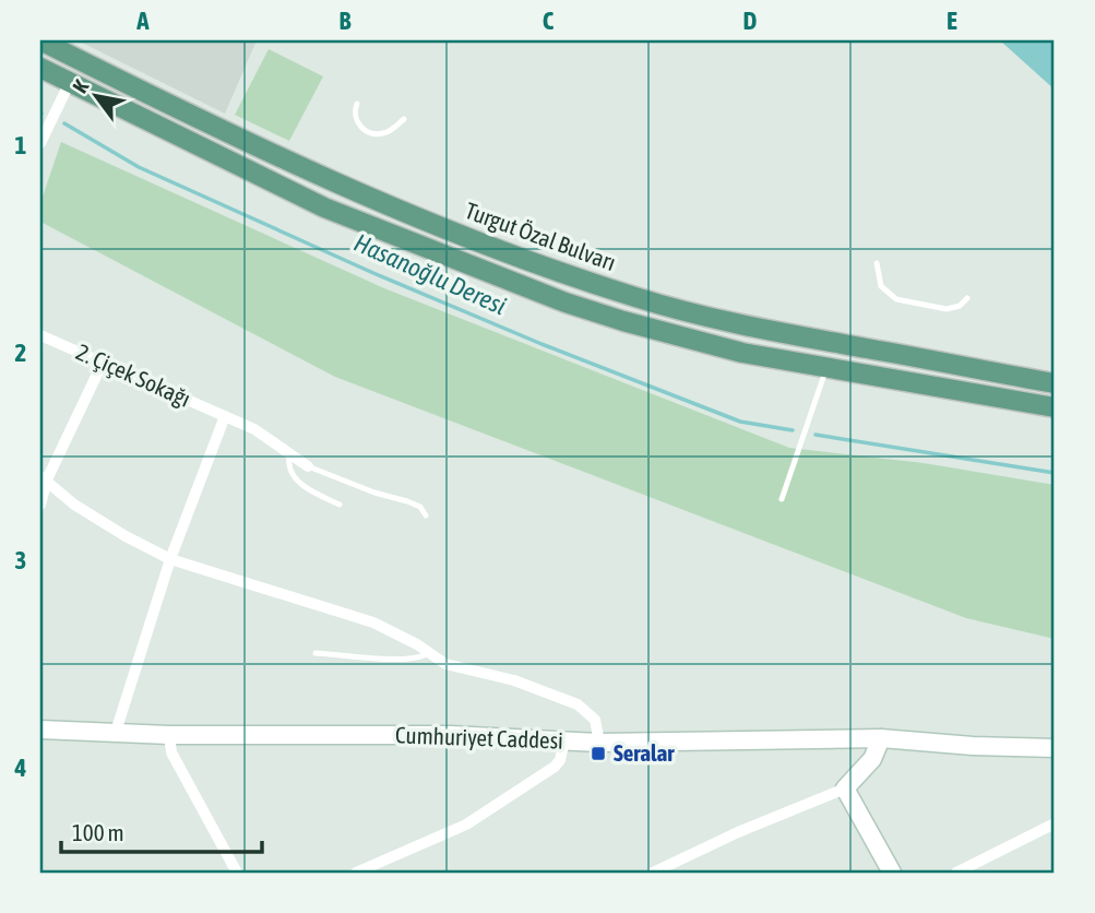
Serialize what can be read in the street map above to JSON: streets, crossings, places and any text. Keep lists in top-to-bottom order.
{
  "streets": {
    "main road": ["Turgut Özal Bulvarı", "Cumhuriyet Caddesi"],
    "street": ["2. Çiçek Sokağı"]
  },
  "water": ["Hasanoğlu Deresi"],
  "places": {
    "transit": ["Seralar"]
  },
  "scale_bar": "100 m",
  "north": "top left",
  "grid": {
    "columns": [
      "A",
      "B",
      "C",
      "D",
      "E"
    ],
    "rows": [
      "1",
      "2",
      "3",
      "4"
    ]
  }
}
